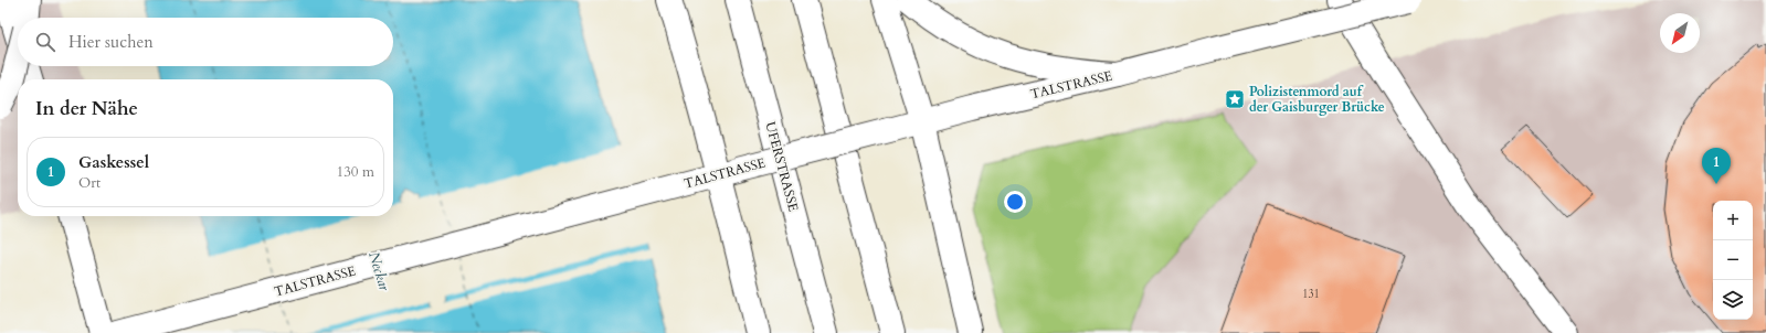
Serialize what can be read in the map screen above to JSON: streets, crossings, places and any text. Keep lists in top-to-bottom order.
{
  "streets": {
    "main road": ["TALSTRASSE", "UFERSTRASSE"]
  },
  "water": ["Neckar"],
  "places": {
    "place": ["Polizistenmord auf der Gaisburger Brücke"]
  },
  "house_numbers": ["131"],
  "north": "bottom left",
  "page": {
    "search": "Hier suchen",
    "heading": "In der Nähe",
    "list": [
      {
        "mark": "1",
        "name": "Gaskessel",
        "note": "Ort",
        "value": "130 m"
      }
    ],
    "pins": "1",
    "map_buttons": ["+", "−"]
  }
}
